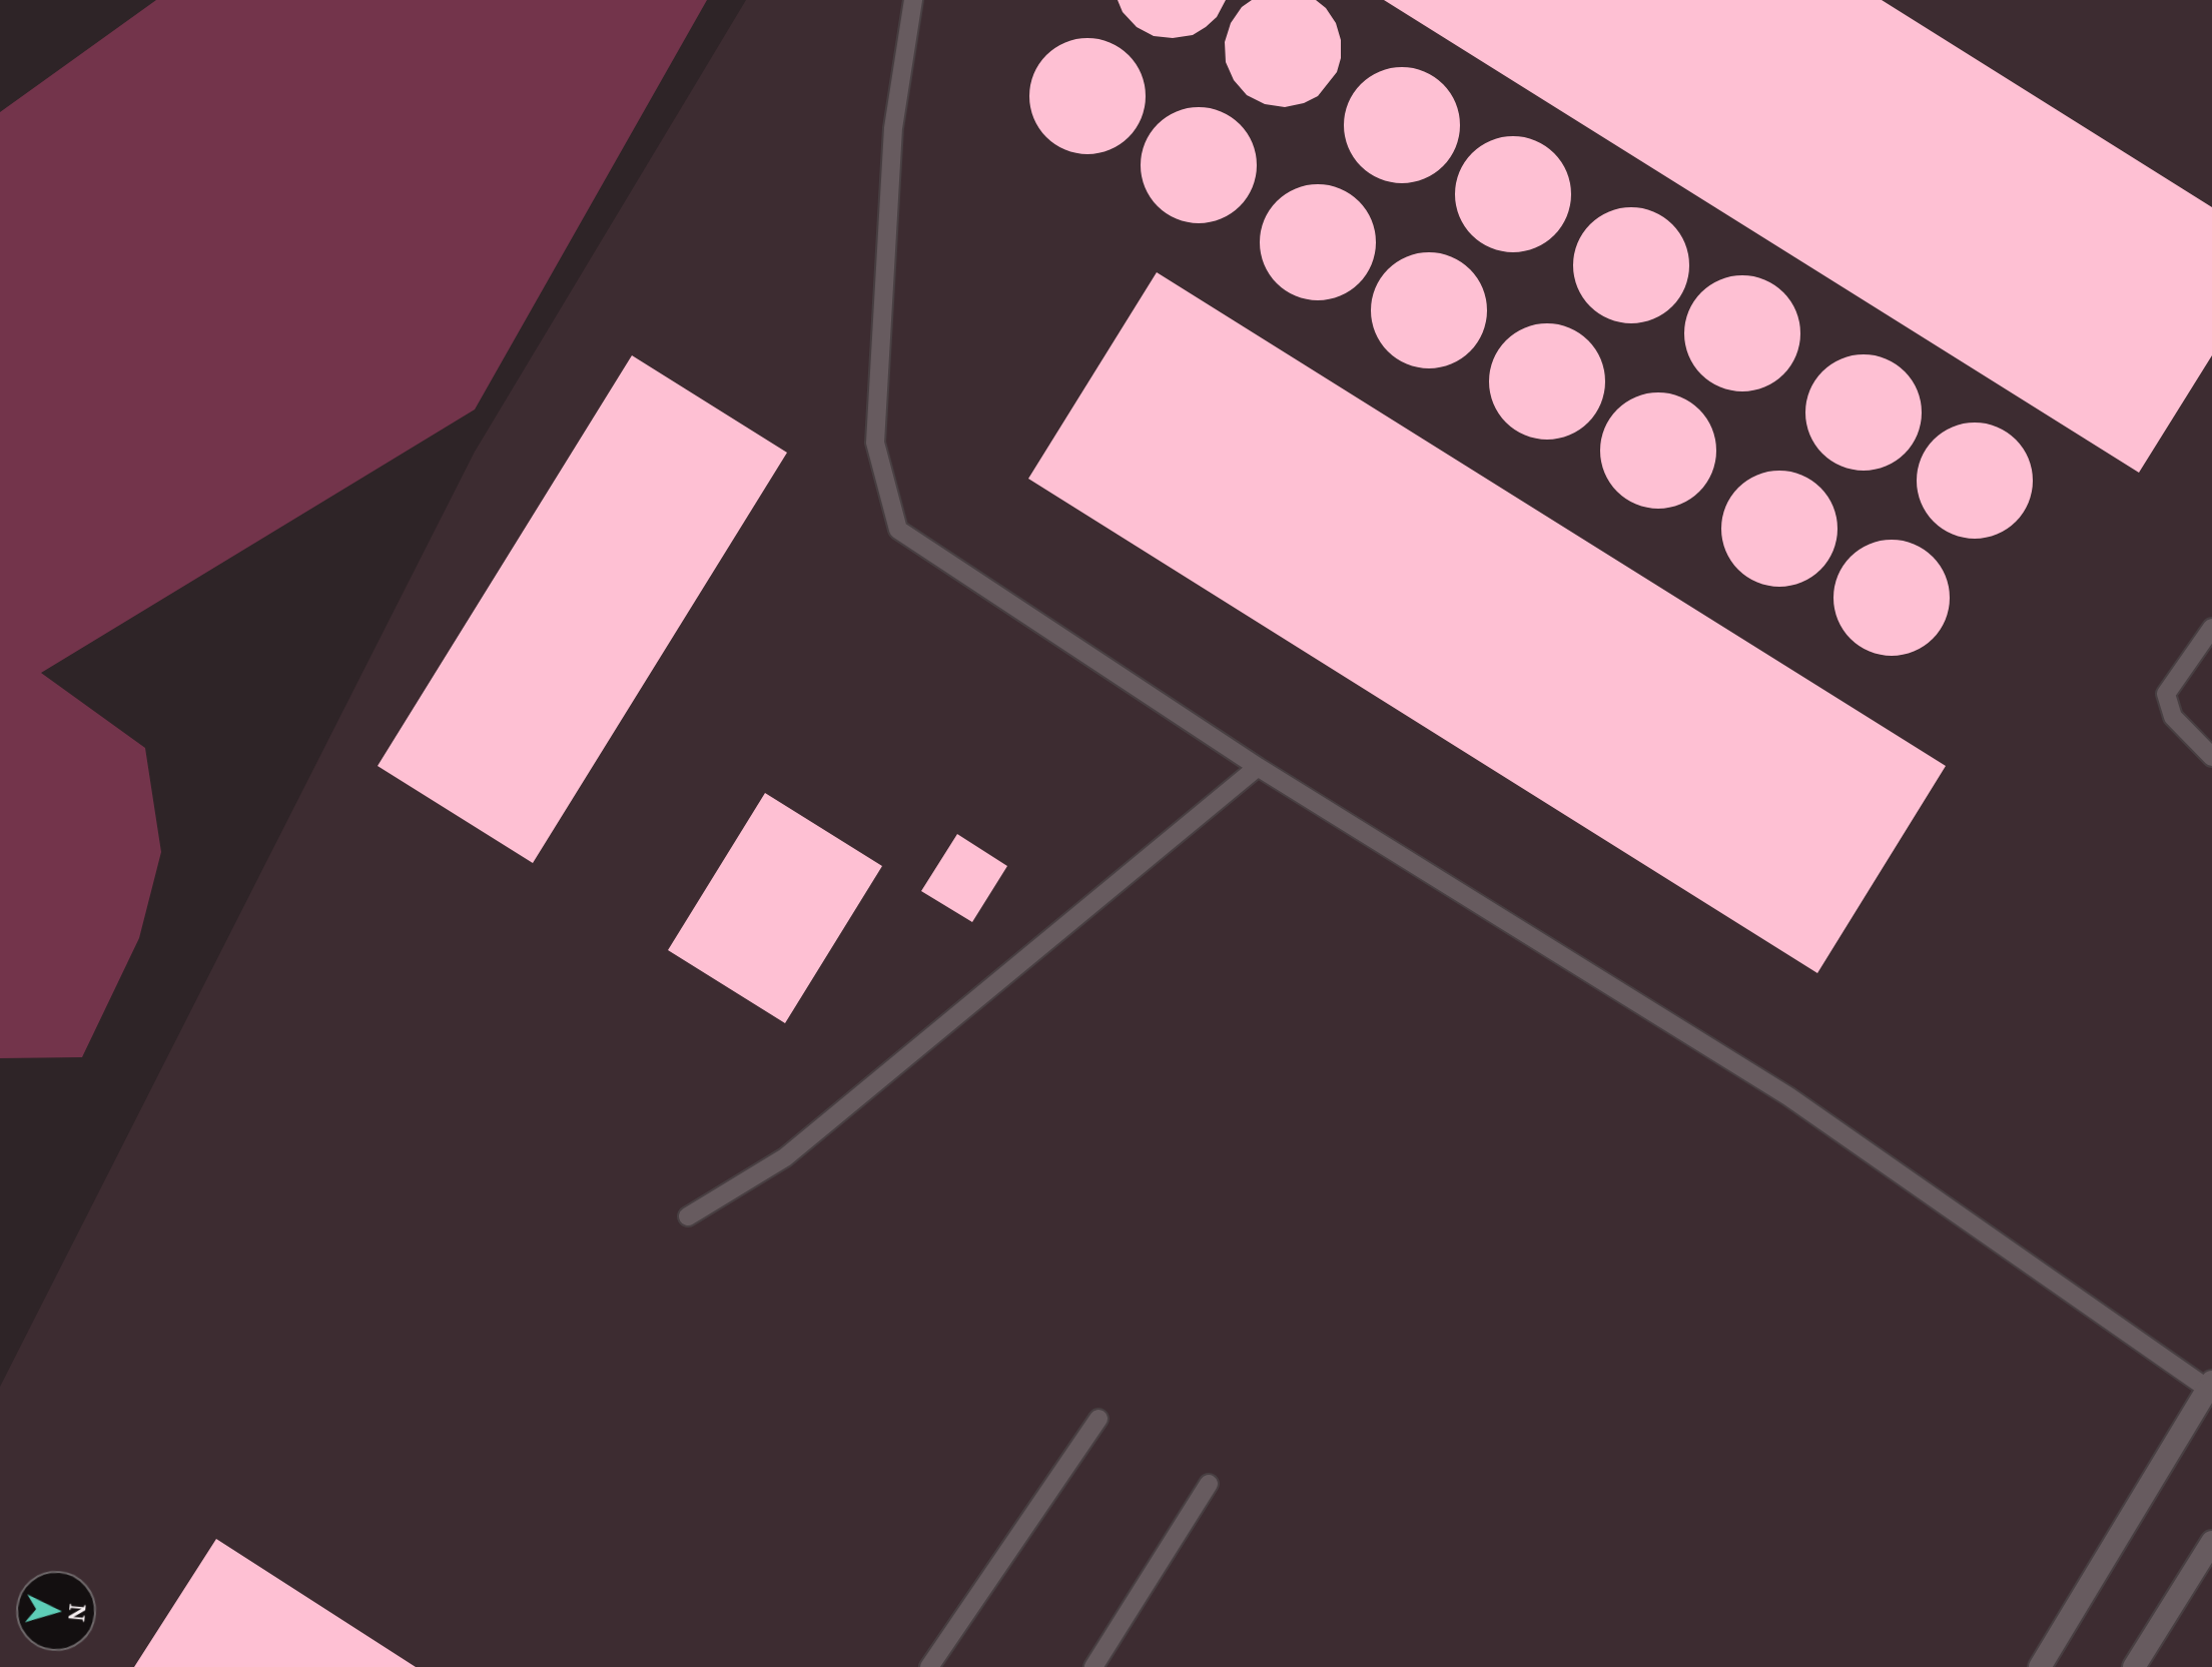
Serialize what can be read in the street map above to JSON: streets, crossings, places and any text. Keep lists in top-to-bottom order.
{
  "north": "right"
}
